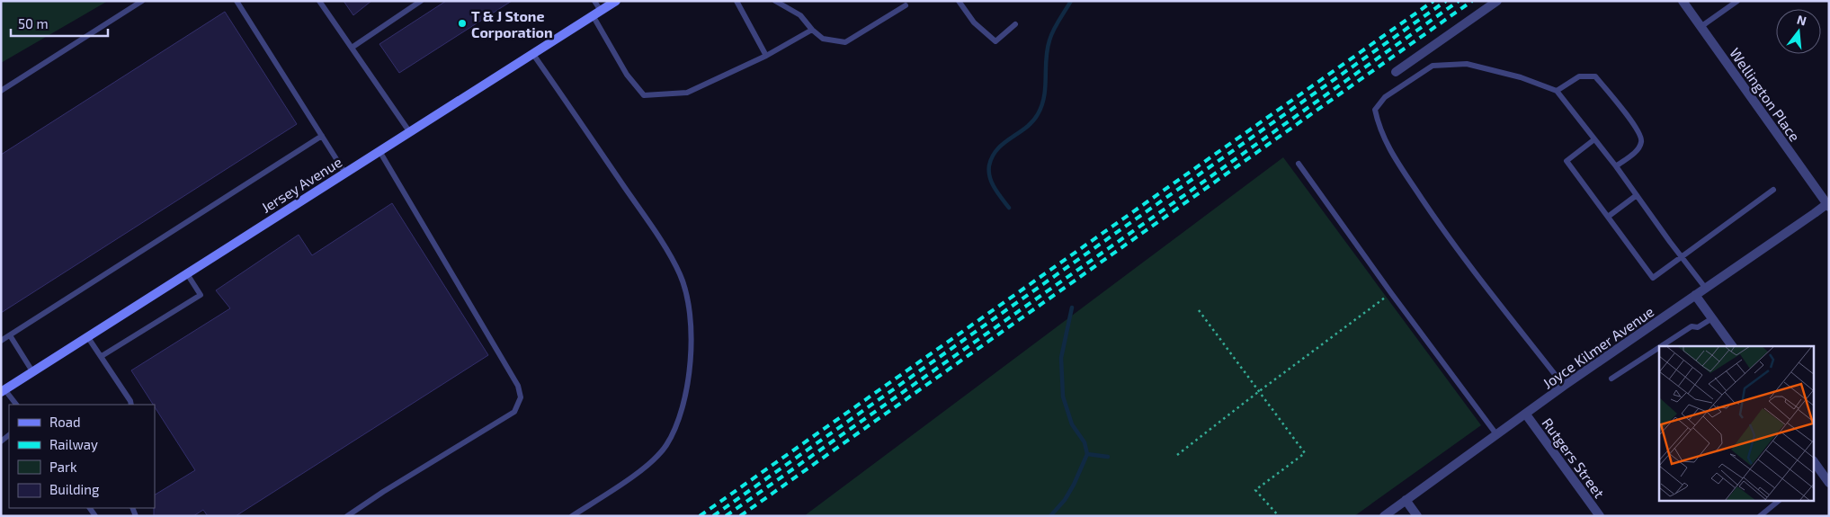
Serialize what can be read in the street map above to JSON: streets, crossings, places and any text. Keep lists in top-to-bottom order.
{
  "streets": {
    "street": [
      "Wellington Place",
      "Jersey Avenue",
      "Joyce Kilmer Avenue",
      "Rutgers Street"
    ]
  },
  "crossings": [
    ["Wellington Place", "Joyce Kilmer Avenue"],
    ["Joyce Kilmer Avenue", "Rutgers Street"]
  ],
  "places": ["T & J Stone Corporation"],
  "legend": [
    "Road",
    "Railway",
    "Park",
    "Building"
  ],
  "scale_bar": "50 m",
  "north": "top"
}
